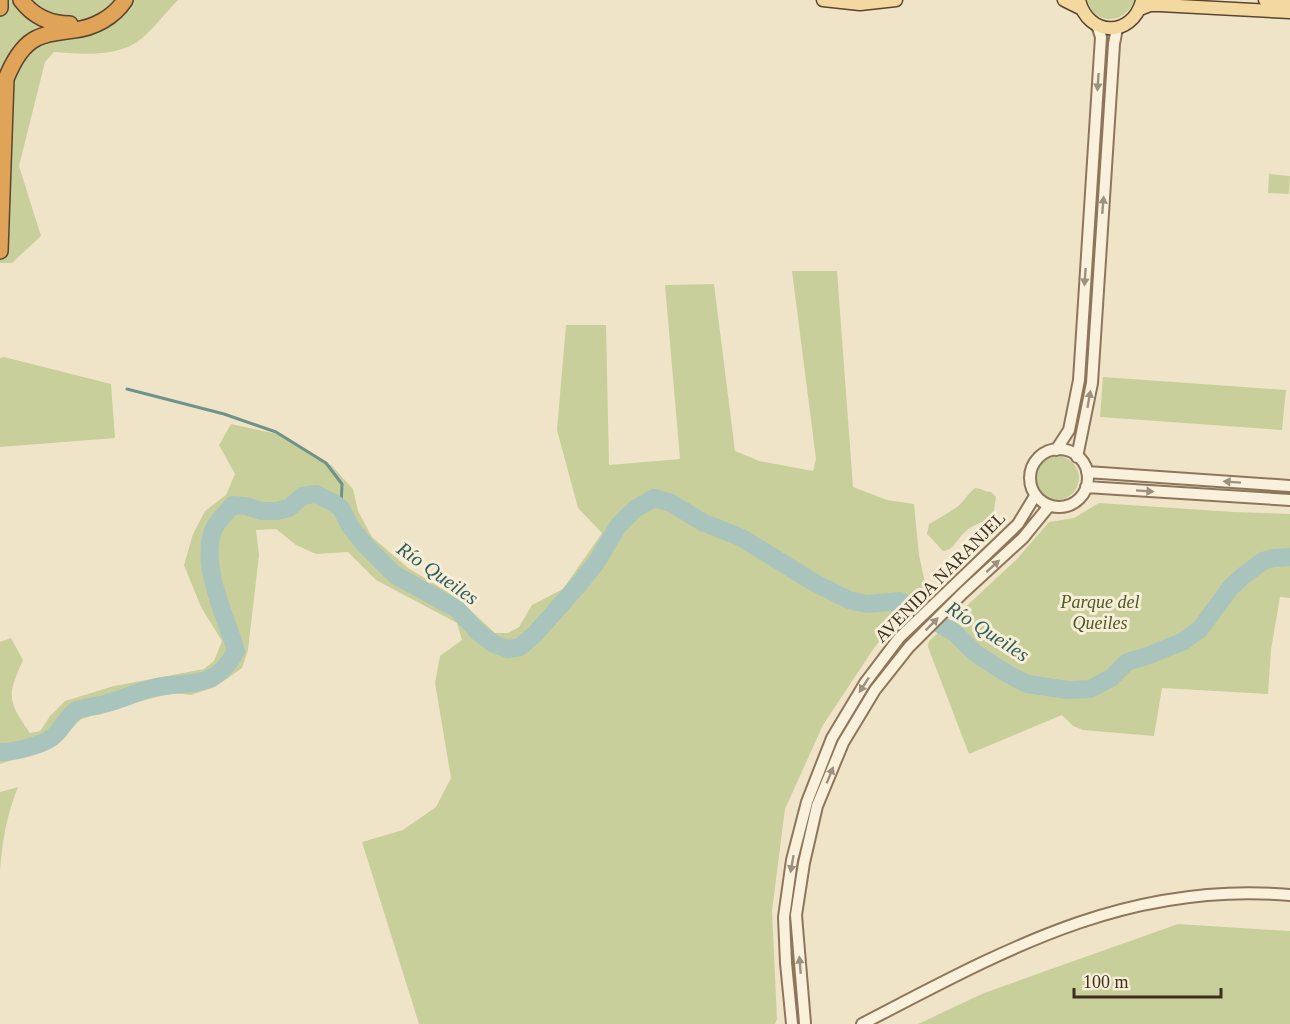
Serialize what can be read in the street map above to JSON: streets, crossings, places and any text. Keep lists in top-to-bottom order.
{
  "streets": {
    "street": ["AVENIDA NARANJEL"]
  },
  "water": ["Río Queiles"],
  "parks": ["Parque del Queiles"],
  "scale_bar": "100 m"
}
